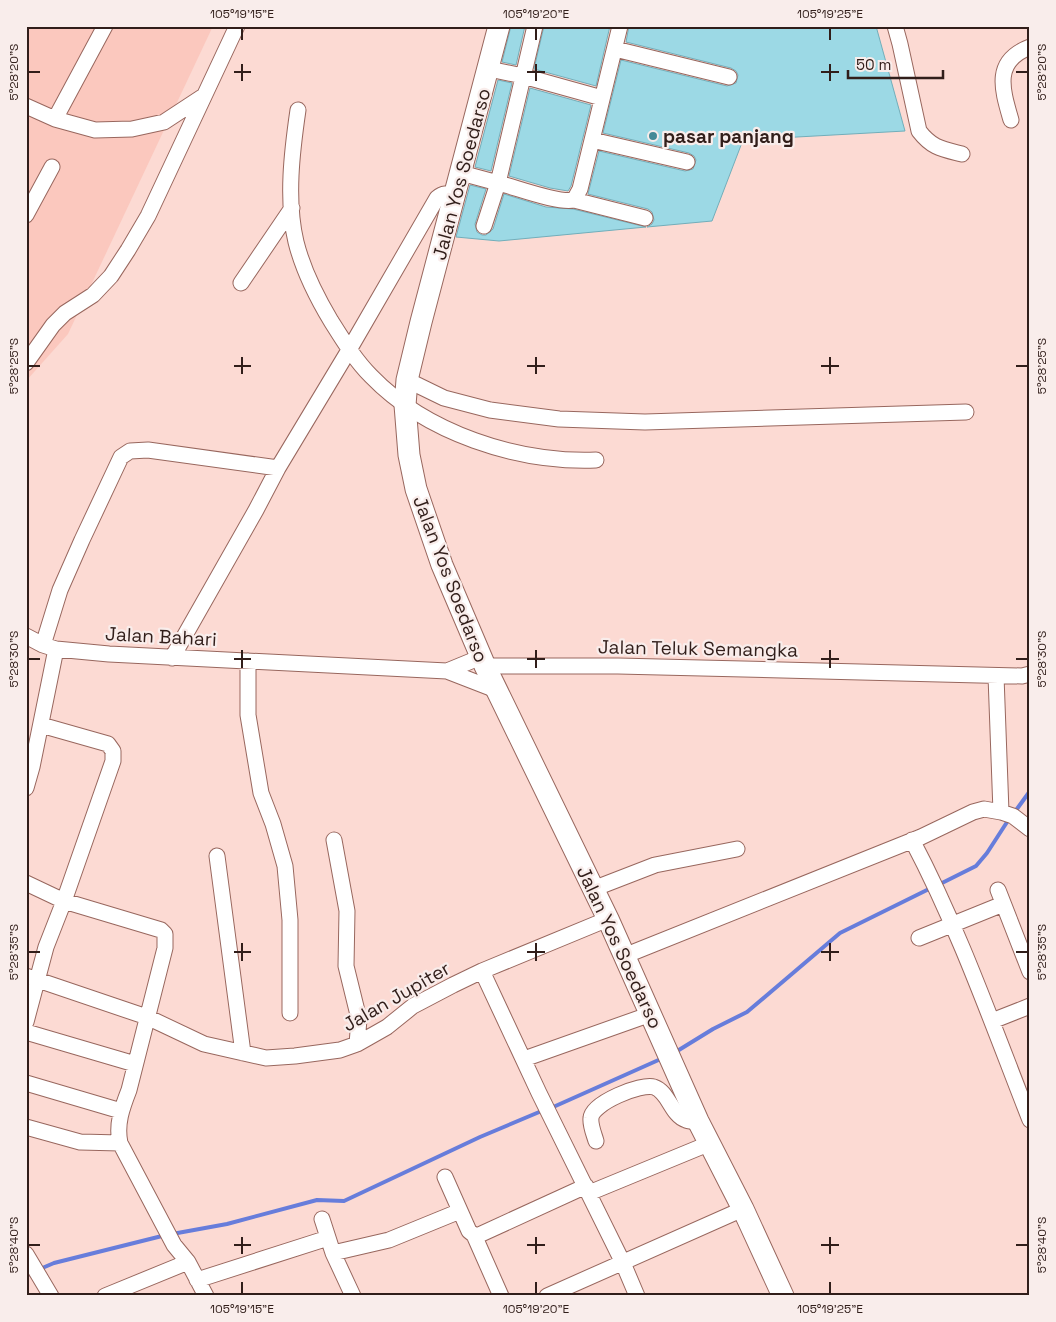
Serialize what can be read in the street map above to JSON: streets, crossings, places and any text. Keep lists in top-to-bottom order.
{
  "streets": {
    "highway": ["Jalan Yos Soedarso"],
    "street": ["Jalan Bahari", "Jalan Teluk Semangka", "Jalan Jupiter"]
  },
  "crossings": [
    ["Jalan Yos Soedarso", "Jalan Bahari"],
    ["Jalan Yos Soedarso", "Jalan Teluk Semangka"],
    ["Jalan Yos Soedarso", "Jalan Jupiter"],
    ["Jalan Bahari", "Jalan Teluk Semangka"]
  ],
  "places": ["pasar panjang"],
  "scale_bar": "50 m",
  "coordinates": [
    "105°19'15\"E",
    "105°19'20\"E",
    "105°19'25\"E",
    "5°28'20\"S",
    "5°28'25\"S",
    "5°28'30\"S",
    "5°28'35\"S",
    "5°28'40\"S"
  ]
}
